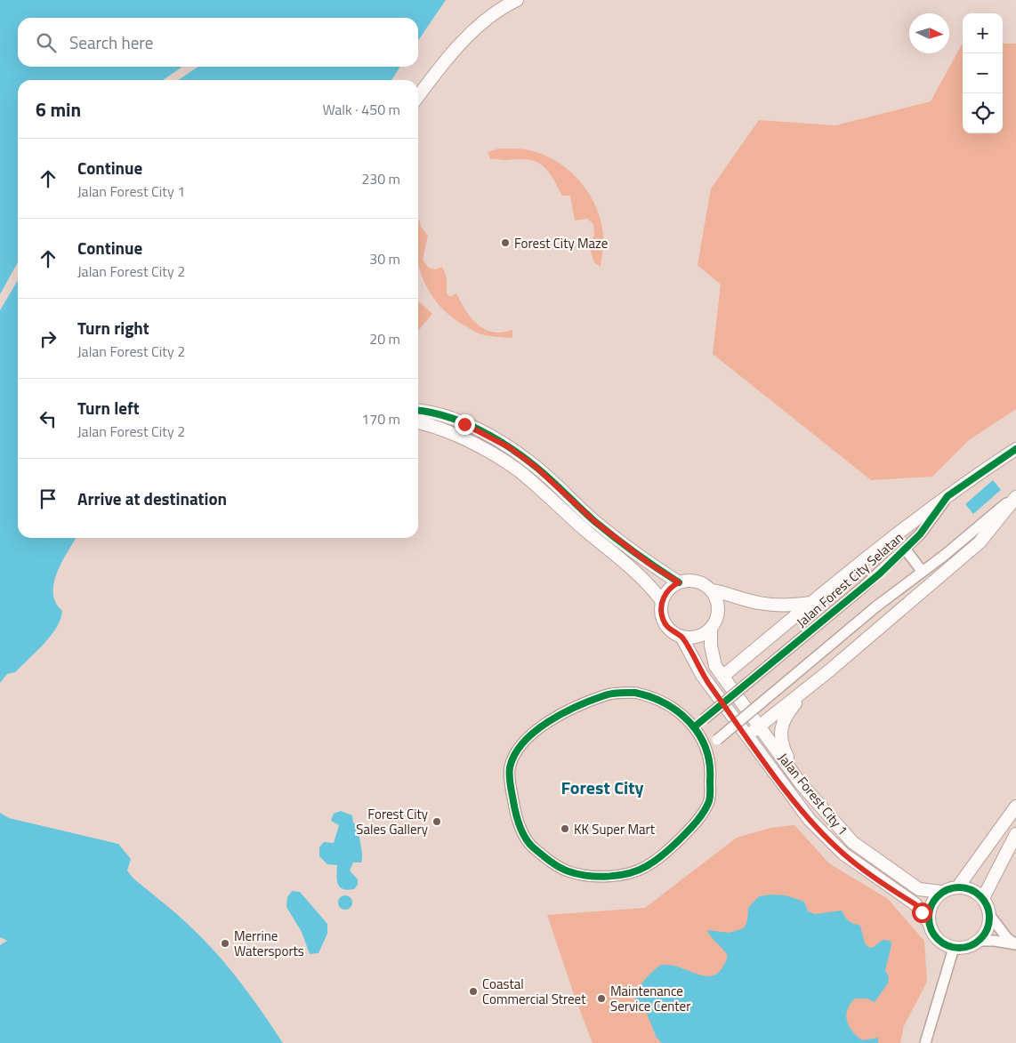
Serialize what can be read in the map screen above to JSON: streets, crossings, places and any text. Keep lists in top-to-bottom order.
{
  "streets": {
    "street": ["Jalan Forest City Selatan", "Jalan Forest City 1"]
  },
  "districts": ["Forest City"],
  "places": [
    "Forest City Maze",
    "Forest City Sales Gallery",
    "KK Super Mart",
    "Merrine Watersports",
    "Coastal Commercial Street",
    "Maintenance Service Center"
  ],
  "north": "right",
  "page": {
    "map_buttons": ["+", "−"],
    "search": "Search here",
    "heading": ["6 min", "Walk · 450 m"],
    "list": [
      ["Continue", "Jalan Forest City 1", "230 m"],
      ["Continue", "Jalan Forest City 2", "30 m"],
      ["Turn right", "Jalan Forest City 2", "20 m"],
      ["Turn left", "Jalan Forest City 2", "170 m"],
      "Arrive at destination"
    ]
  }
}
